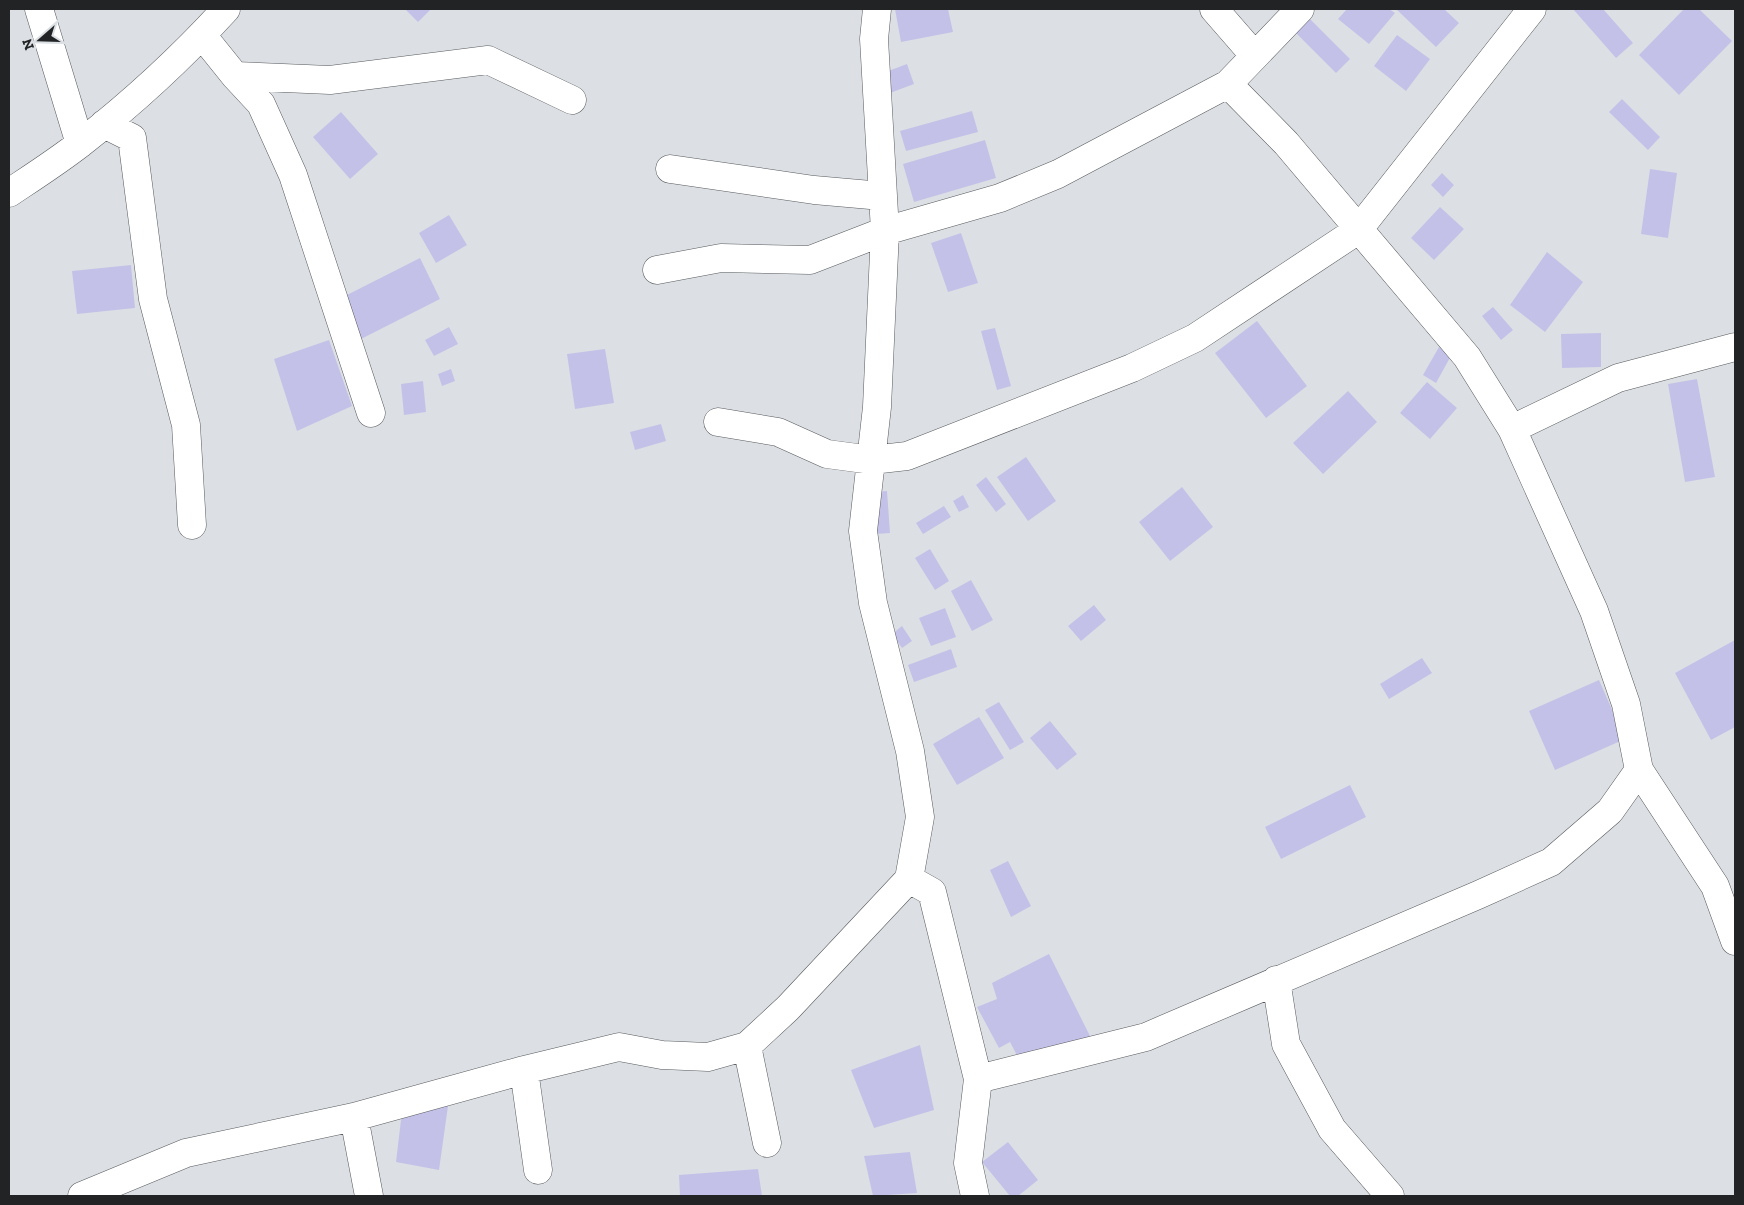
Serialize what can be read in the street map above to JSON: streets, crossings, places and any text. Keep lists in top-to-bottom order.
{
  "north": "left"
}
